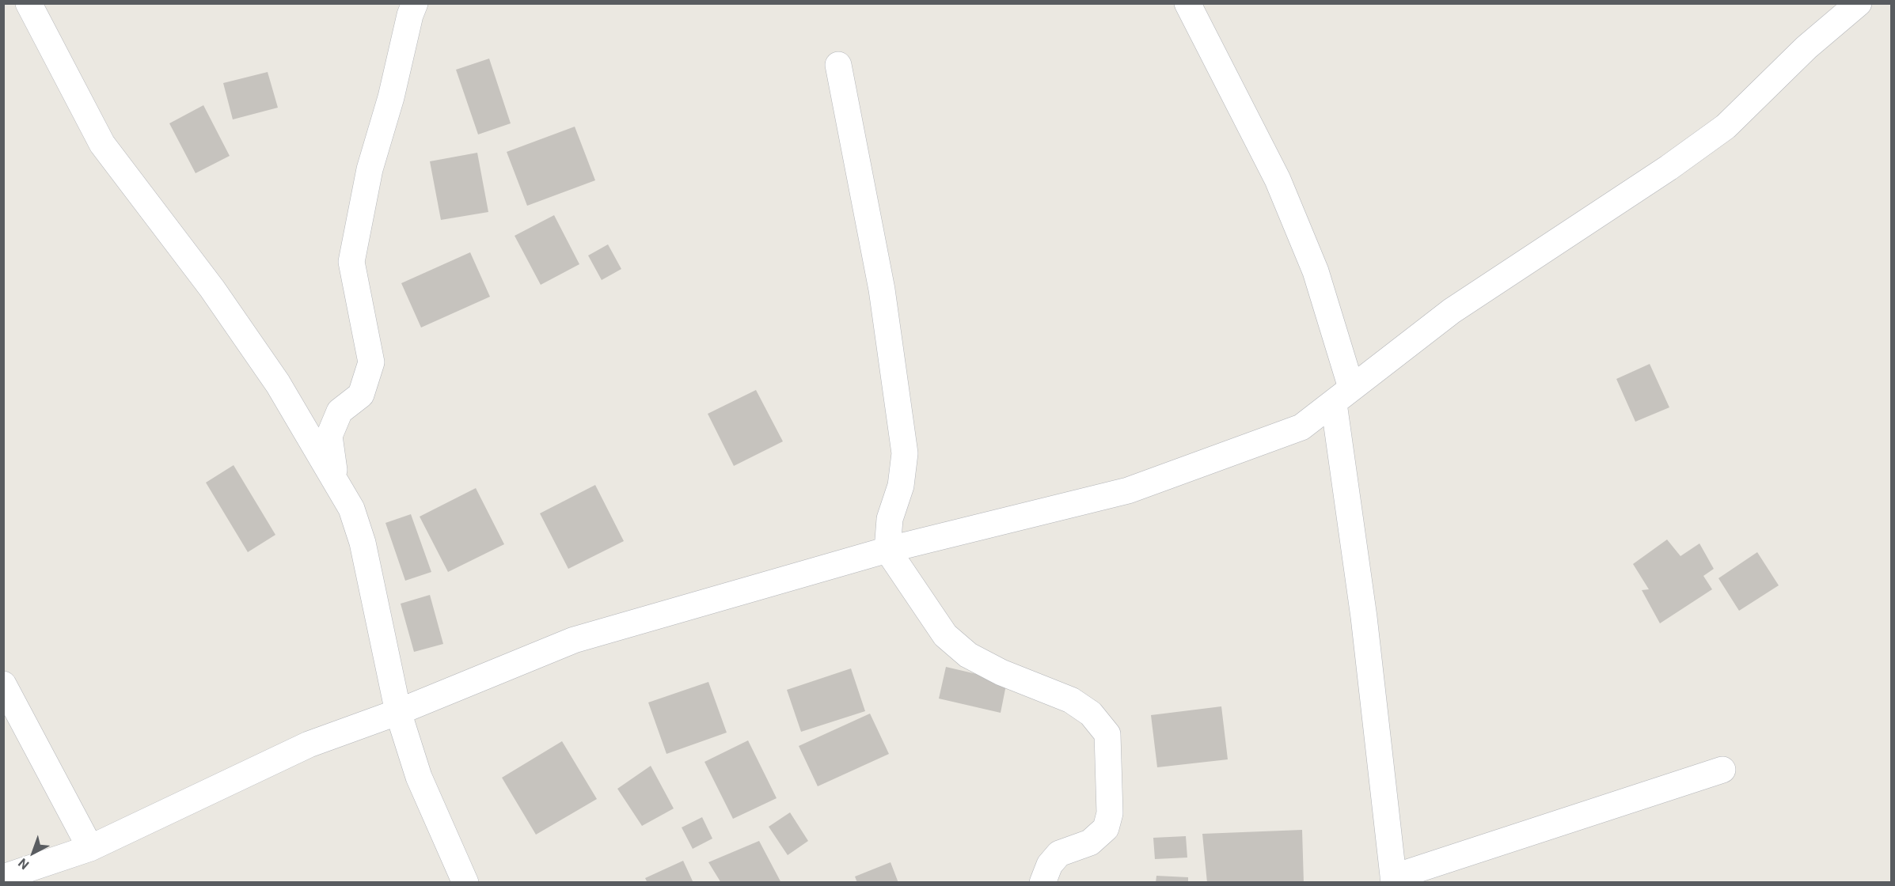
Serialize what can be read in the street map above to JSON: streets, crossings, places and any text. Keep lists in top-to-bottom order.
{
  "north": "bottom left"
}
